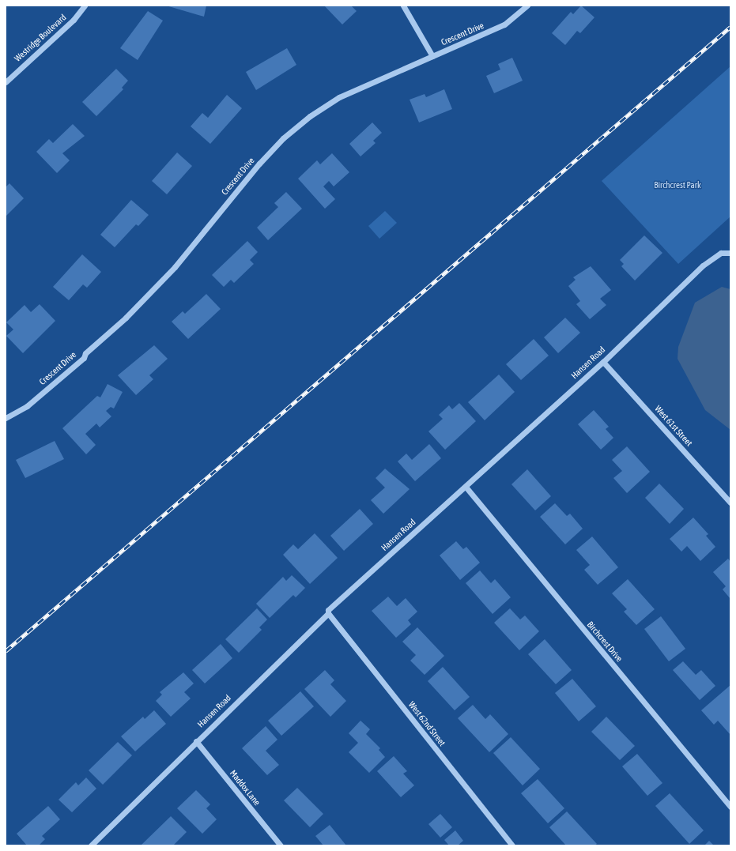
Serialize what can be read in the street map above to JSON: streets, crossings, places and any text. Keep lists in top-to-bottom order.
{
  "streets": {
    "street": [
      "Crescent Drive",
      "Westridge Boulevard",
      "Hansen Road",
      "West 61st Street",
      "Birchcrest Drive",
      "West 62nd Street",
      "Maddox Lane"
    ]
  },
  "crossings": [
    ["Hansen Road", "West 61st Street"],
    ["Hansen Road", "Birchcrest Drive"],
    ["Hansen Road", "West 62nd Street"],
    ["Hansen Road", "Maddox Lane"]
  ],
  "parks": ["Birchcrest Park"]
}
